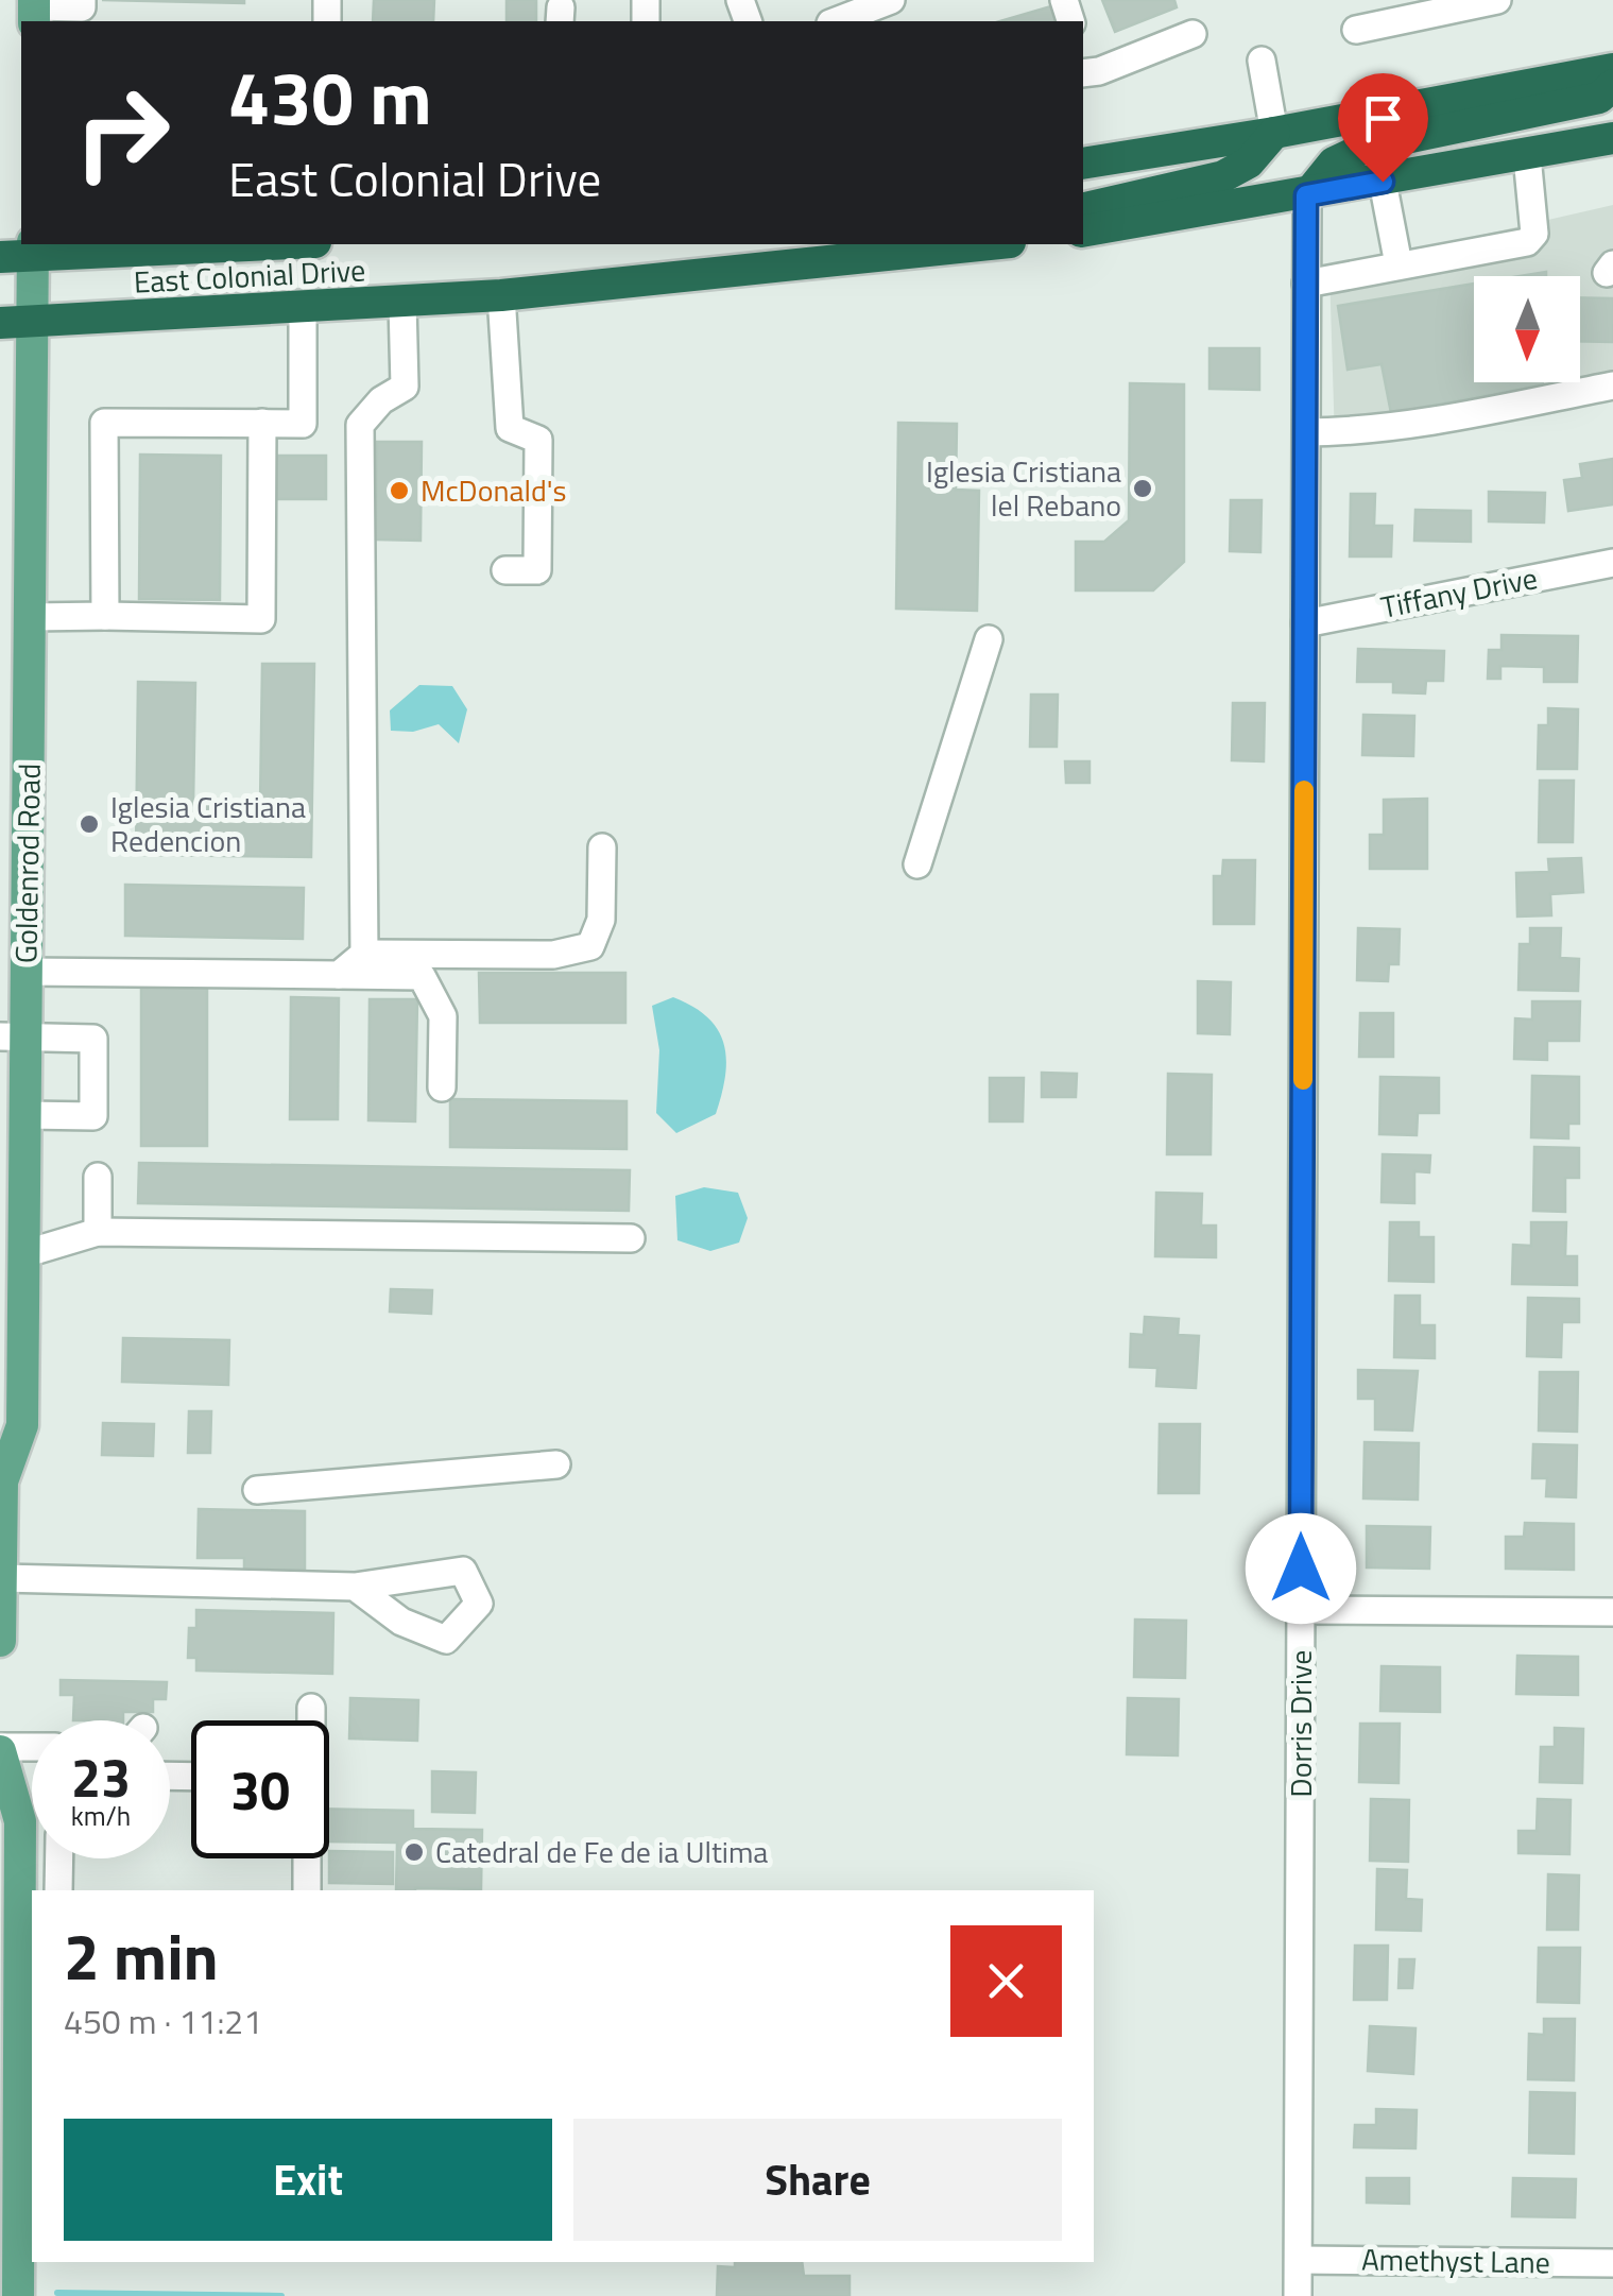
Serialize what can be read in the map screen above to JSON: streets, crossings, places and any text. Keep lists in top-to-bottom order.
{
  "streets": {
    "highway": ["East Colonial Drive"],
    "main road": ["Goldenrod Road"],
    "street": ["Tiffany Drive", "Dorris Drive", "Amethyst Lane"]
  },
  "crossings": [
    ["East Colonial Drive", "Goldenrod Road"],
    ["Tiffany Drive", "Dorris Drive"],
    ["Dorris Drive", "Amethyst Lane"]
  ],
  "places": [
    "Iglesia Cristiana lel Rebano",
    "McDonald's",
    "Iglesia Cristiana Redencion",
    "Catedral de Fe de ia Ultima"
  ],
  "north": "bottom",
  "page": {
    "turn": ["430 m", "East Colonial Drive"],
    "speed": "23 km/h",
    "limit": "30",
    "heading": ["2 min", "450 m · 11:21"],
    "buttons": ["Exit", "Share"]
  }
}
